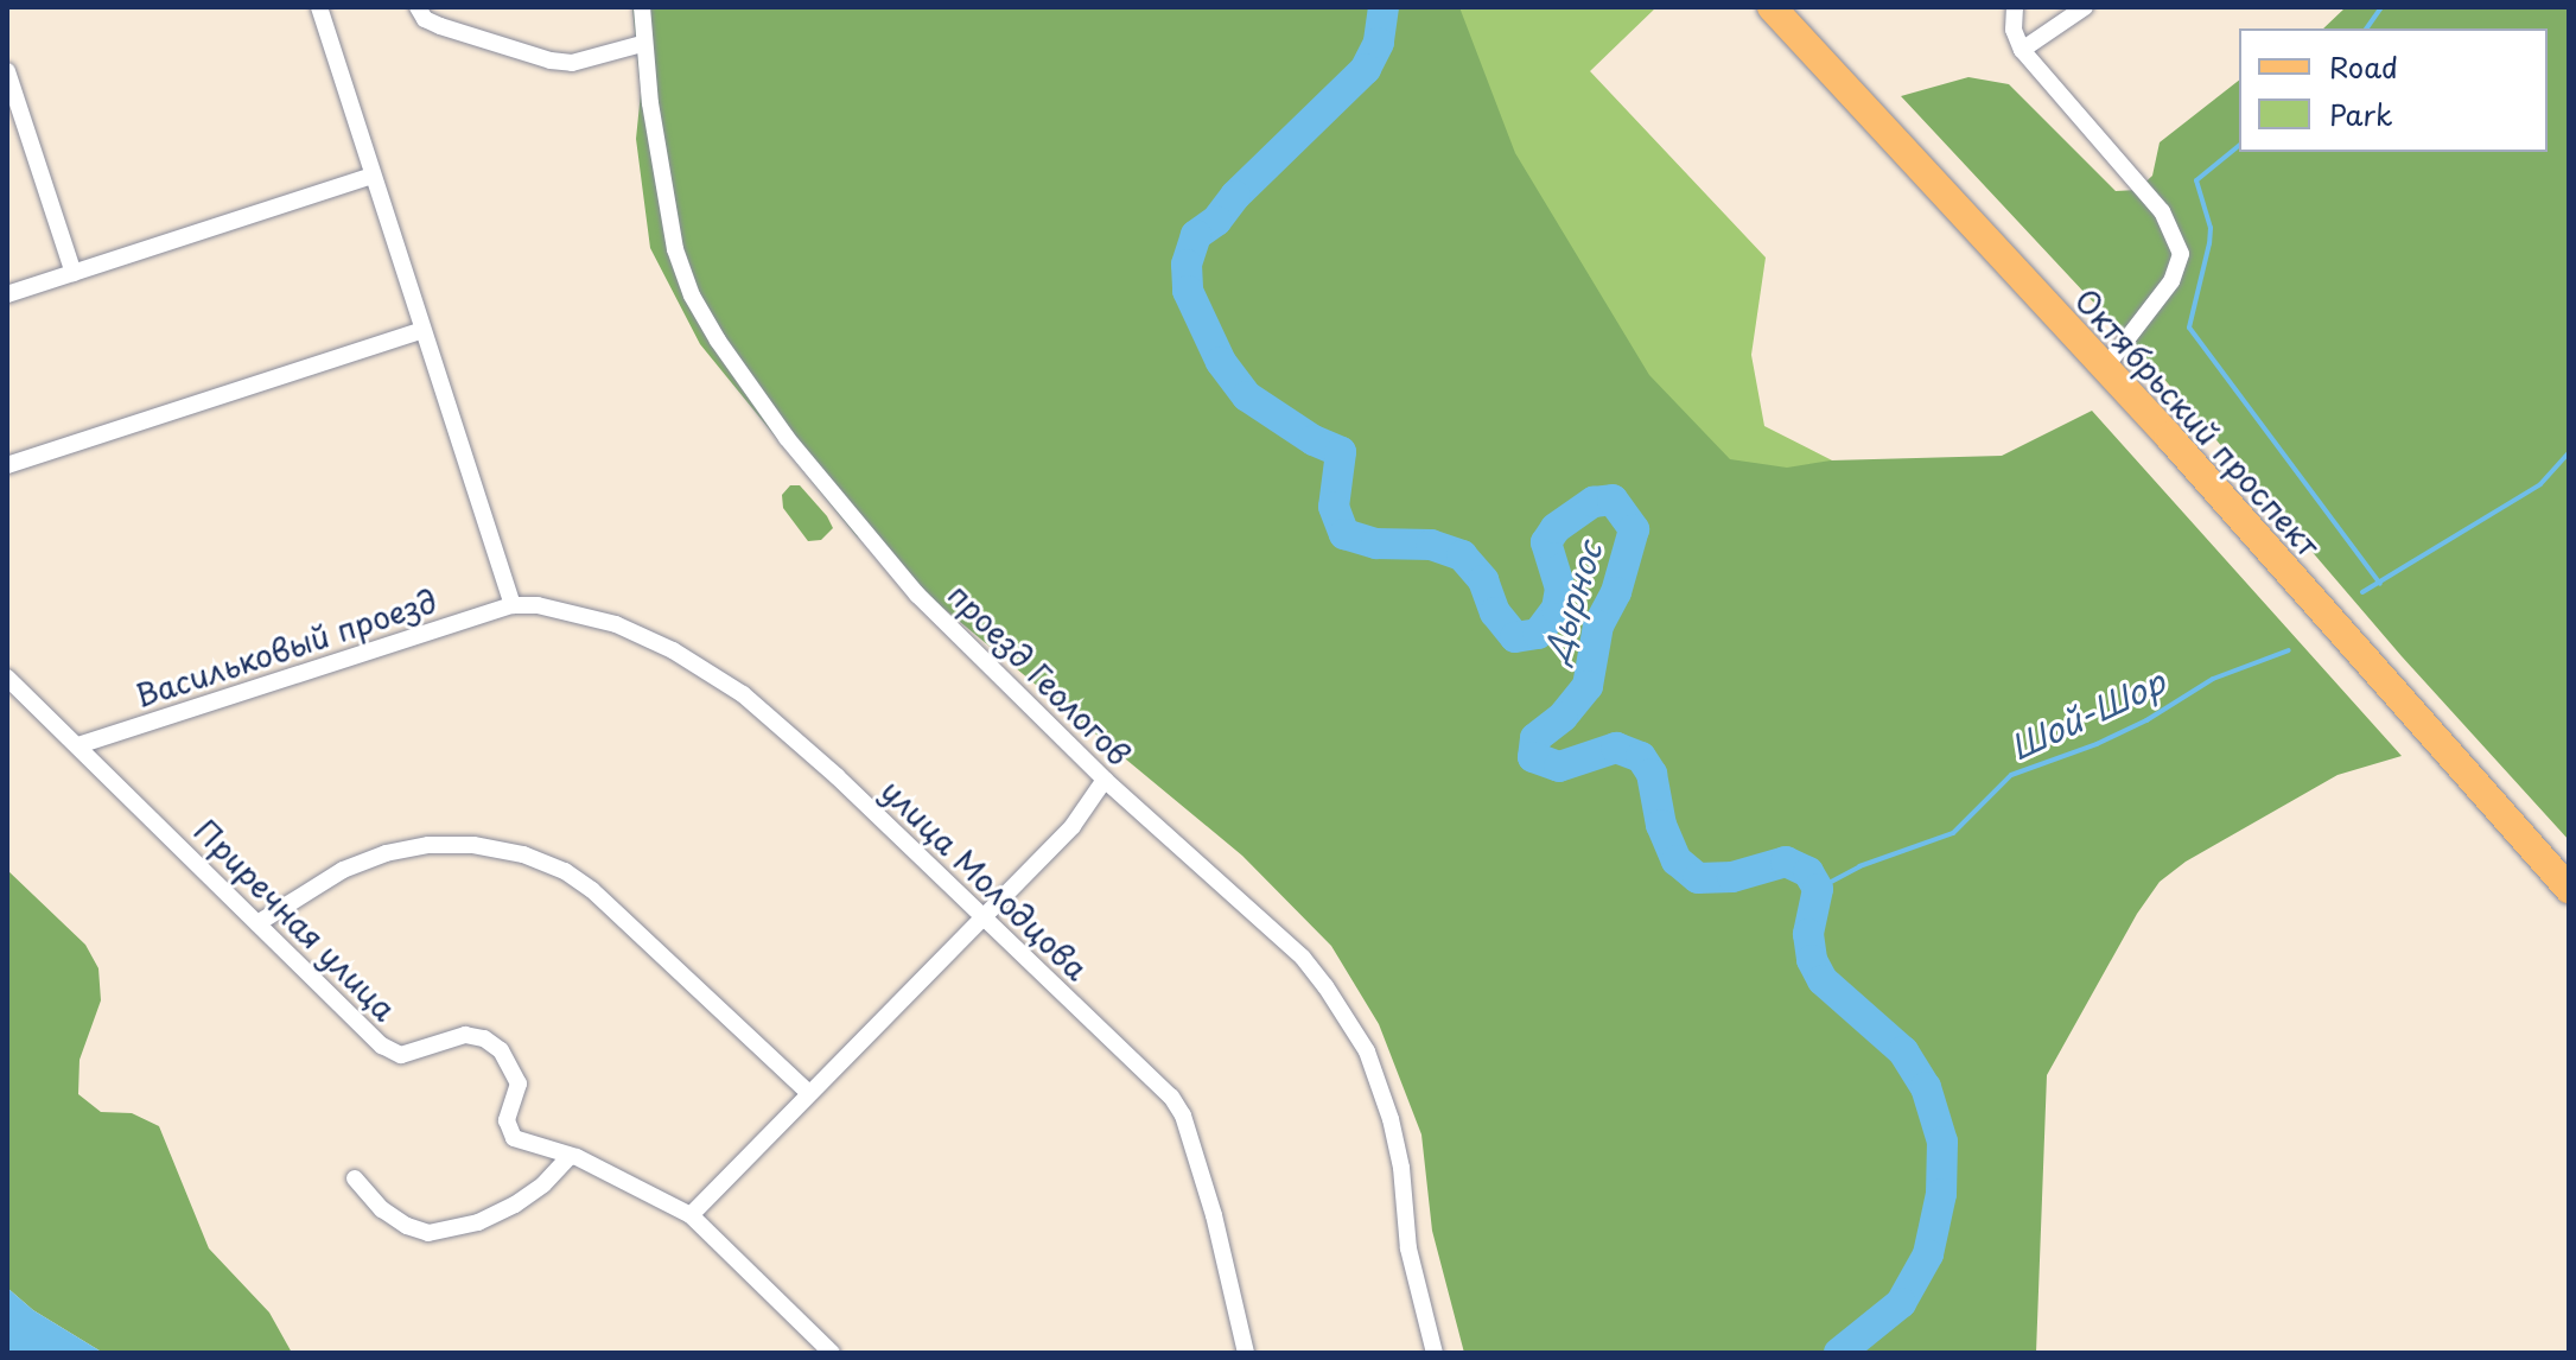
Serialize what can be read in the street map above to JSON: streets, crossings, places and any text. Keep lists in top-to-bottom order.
{
  "streets": {
    "main road": ["Октябрьский проспект"],
    "street": [
      "Васильковый проезд",
      "проезд Геологов",
      "улица Молодцова",
      "Приречная улица"
    ]
  },
  "crossings": [
    ["Васильковый проезд", "улица Молодцова"],
    ["Васильковый проезд", "Приречная улица"]
  ],
  "water": ["Дырнос", "Шой-Шор"],
  "legend": ["Road", "Park"]
}
